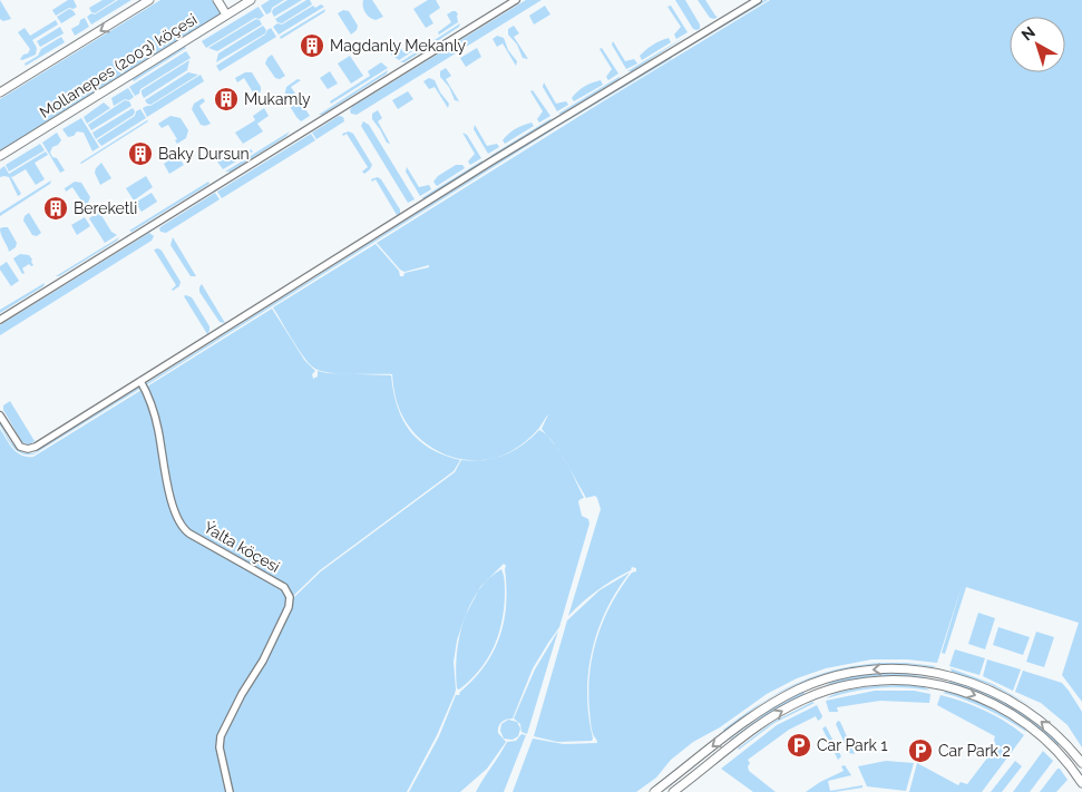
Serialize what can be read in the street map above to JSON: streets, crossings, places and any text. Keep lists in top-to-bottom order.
{
  "streets": {
    "street": ["Mollanepes (2003) köçesi", "Ýalta köçesi"]
  },
  "places": {
    "building": [
      "Magdanly Mekanly",
      "Mukamly",
      "Baky Dursun",
      "Bereketli"
    ],
    "parking": ["Car Park 1", "Car Park 2"]
  },
  "north": "top left"
}
